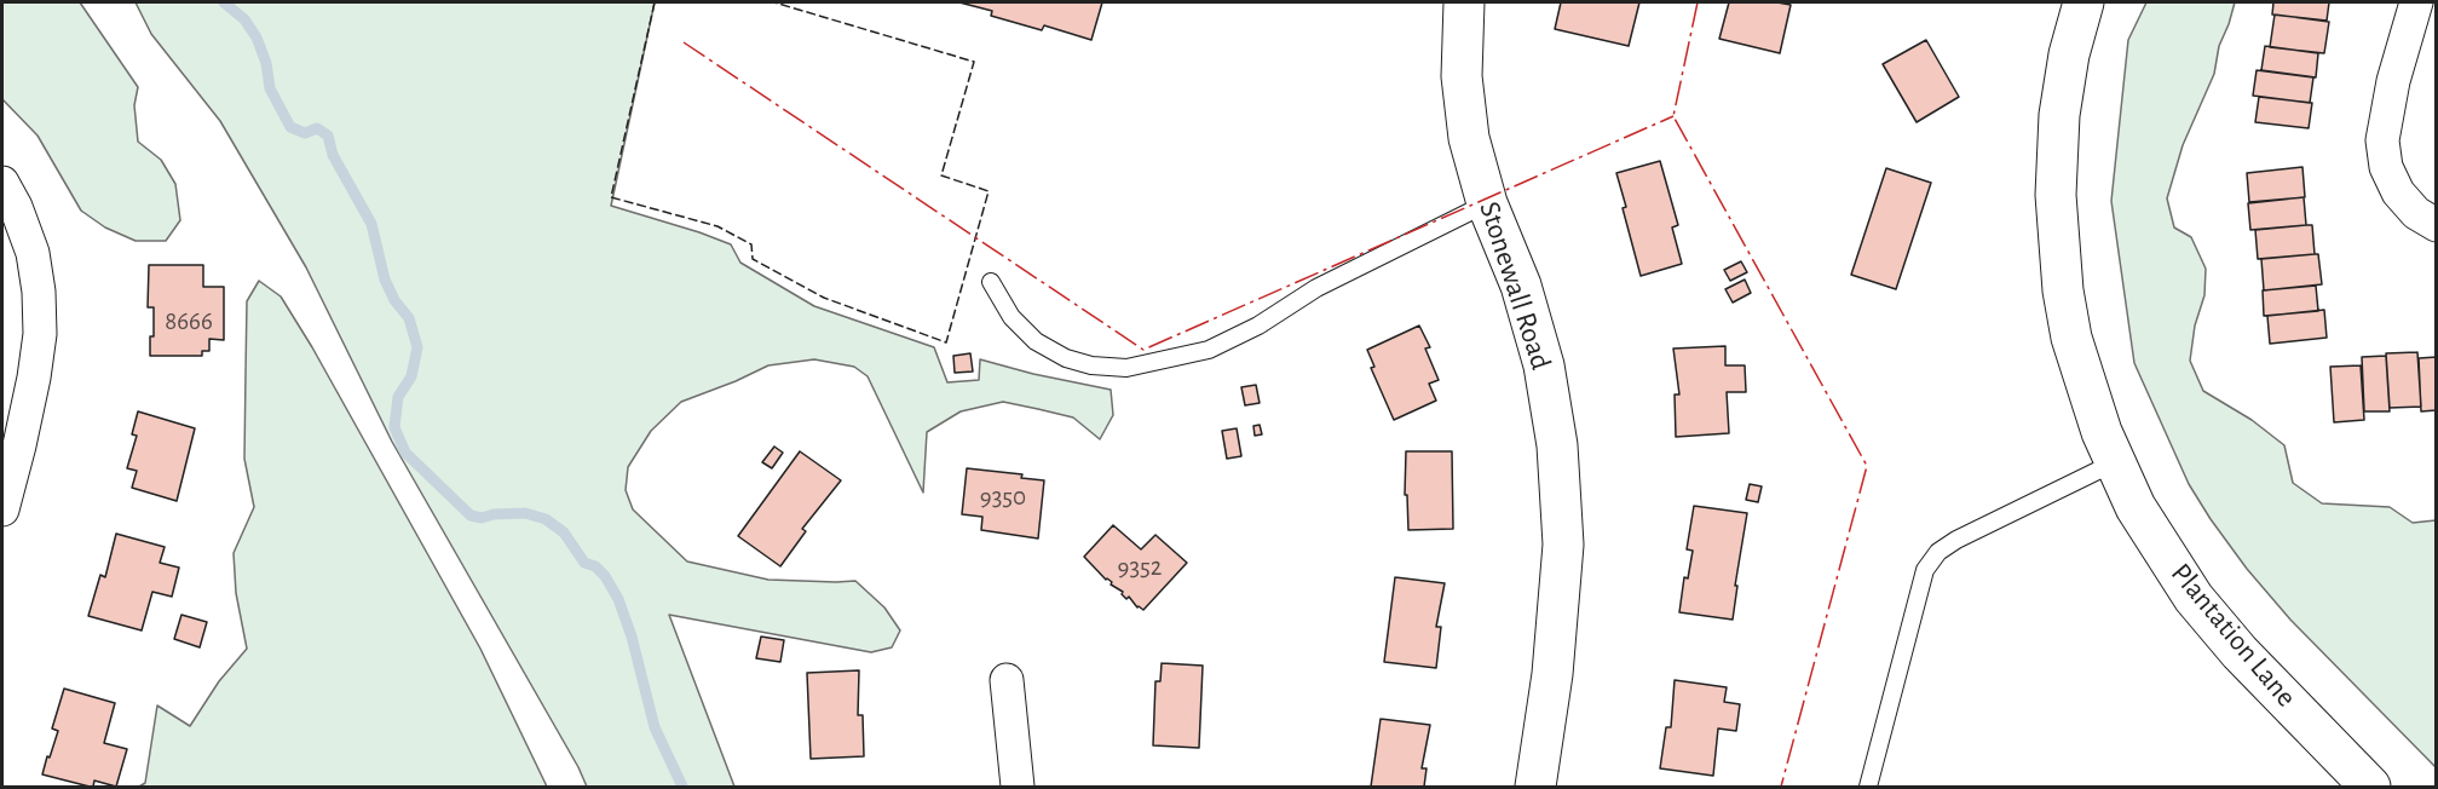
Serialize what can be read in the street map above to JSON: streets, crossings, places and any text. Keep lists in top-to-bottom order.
{
  "streets": {
    "street": ["Stonewall Road", "Plantation Lane"]
  },
  "house_numbers": ["8666", "9350", "9352"]
}
